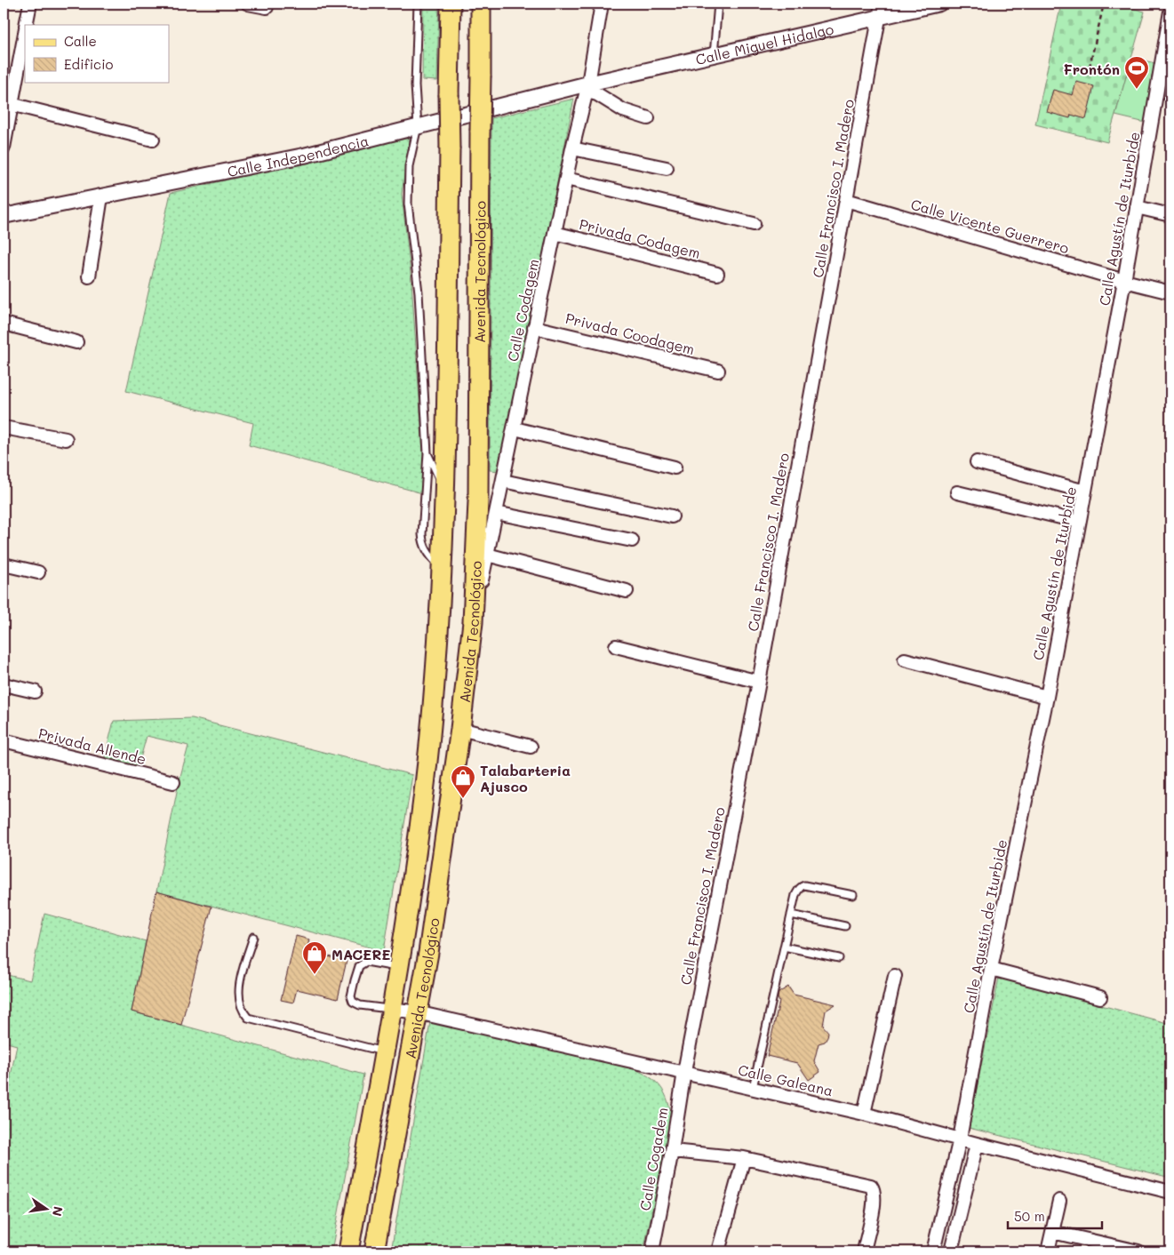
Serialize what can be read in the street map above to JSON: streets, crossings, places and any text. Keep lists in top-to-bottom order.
{
  "streets": {
    "main road": ["Avenida Tecnológico"],
    "street": [
      "Calle Miguel Hidalgo",
      "Calle Independencia",
      "Calle Francisco I. Madero",
      "Calle Agustín de Iturbide",
      "Calle Vicente Guerrero",
      "Privada Codagem",
      "Calle Codagem",
      "Privada Coodagem",
      "Privada Allende",
      "Calle Galeana",
      "Calle Cogadem"
    ]
  },
  "crossings": [
    ["Calle Miguel Hidalgo", "Calle Independencia"],
    ["Calle Miguel Hidalgo", "Calle Francisco I. Madero"],
    ["Calle Miguel Hidalgo", "Calle Codagem"],
    ["Calle Independencia", "Calle Codagem"],
    ["Calle Francisco I. Madero", "Calle Vicente Guerrero"],
    ["Calle Francisco I. Madero", "Calle Galeana"],
    ["Calle Francisco I. Madero", "Calle Cogadem"],
    ["Calle Agustín de Iturbide", "Calle Vicente Guerrero"],
    ["Calle Agustín de Iturbide", "Calle Galeana"],
    ["Privada Codagem", "Calle Codagem"],
    ["Avenida Tecnológico", "Calle Codagem"],
    ["Avenida Tecnológico", "Calle Galeana"],
    ["Calle Codagem", "Privada Coodagem"],
    ["Calle Galeana", "Calle Cogadem"]
  ],
  "places": {
    "sports": ["Frontón"],
    "shop": ["Talabarteria Ajusco", "MACERE"]
  },
  "legend": ["Calle", "Edificio"],
  "scale_bar": "50 m",
  "north": "right"
}
